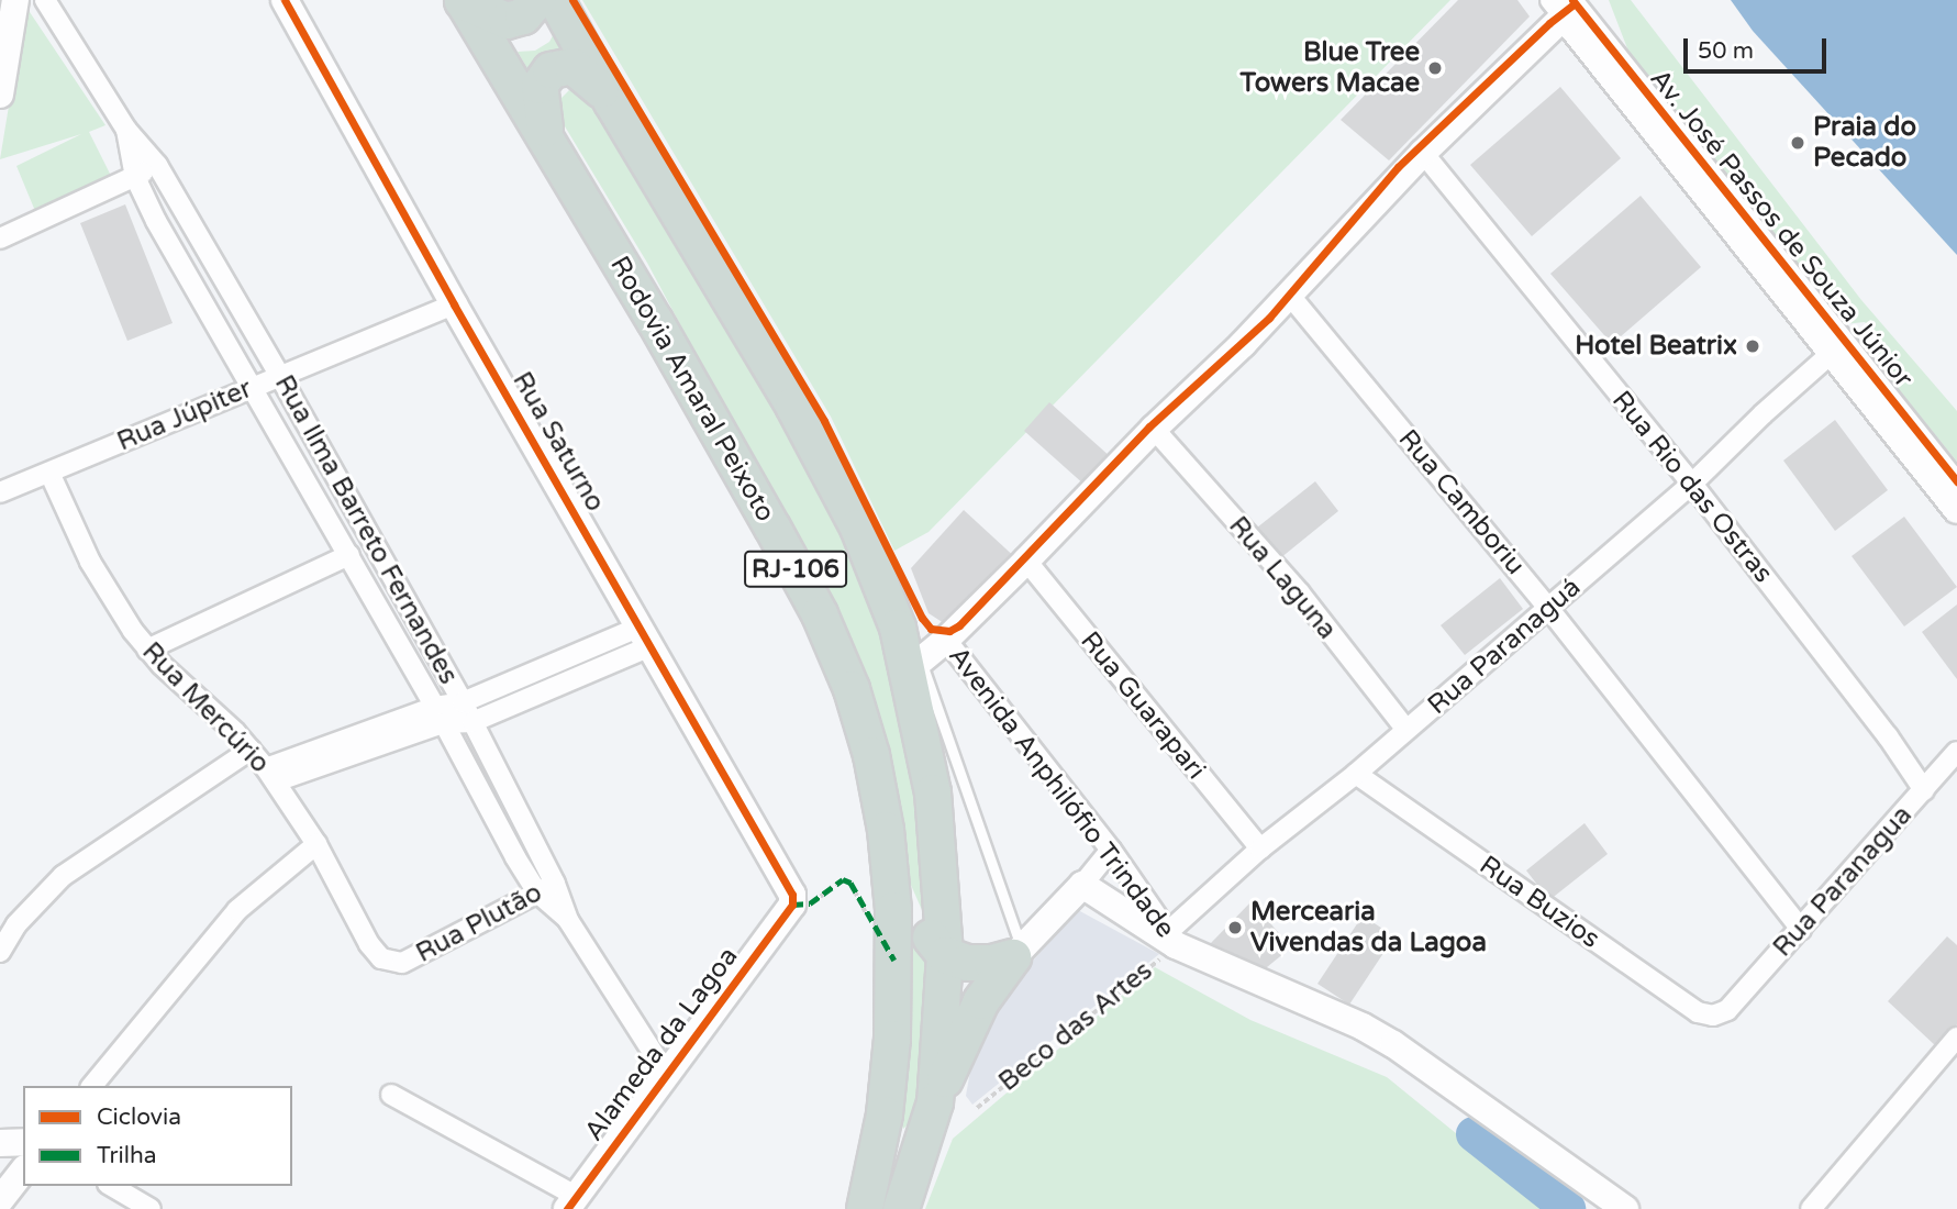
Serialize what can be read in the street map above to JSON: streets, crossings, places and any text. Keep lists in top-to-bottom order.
{
  "streets": {
    "highway": ["Rodovia Amaral Peixoto", "RJ-106"],
    "street": [
      "Av. José Passos de Souza Júnior",
      "Rua Júpiter",
      "Rua Saturno",
      "Rua Rio das Ostras",
      "Rua Camboriu",
      "Rua Ilma Barreto Fernandes",
      "Rua Laguna",
      "Rua Paranaguá",
      "Rua Guarapari",
      "Rua Mercúrio",
      "Avenida Anphilófio Trindade",
      "Rua Paranagua",
      "Rua Buzios",
      "Rua Plutão",
      "Alameda da Lagoa"
    ]
  },
  "crossings": [
    ["Rua Júpiter", "Rua Saturno"],
    ["Rua Júpiter", "Rua Ilma Barreto Fernandes"],
    ["Rua Júpiter", "Rua Mercúrio"],
    ["Rua Saturno", "Alameda da Lagoa"],
    ["Rua Rio das Ostras", "Rua Paranaguá"],
    ["Rua Rio das Ostras", "Rua Paranagua"],
    ["Rua Camboriu", "Rua Paranaguá"],
    ["Rua Camboriu", "Rua Paranagua"],
    ["Rua Ilma Barreto Fernandes", "Rua Plutão"],
    ["Rua Ilma Barreto Fernandes", "Alameda da Lagoa"],
    ["Rua Laguna", "Rua Paranaguá"],
    ["Rua Paranaguá", "Rua Guarapari"],
    ["Rua Paranaguá", "Avenida Anphilófio Trindade"],
    ["Rua Paranaguá", "Rua Buzios"],
    ["Rua Mercúrio", "Rua Plutão"],
    ["Rua Paranagua", "Rua Buzios"]
  ],
  "places": [
    "Blue Tree Towers Macae",
    "Praia do Pecado",
    "Hotel Beatrix",
    "Mercearia Vivendas da Lagoa"
  ],
  "legend": ["Ciclovia", "Trilha"],
  "scale_bar": "50 m"
}
